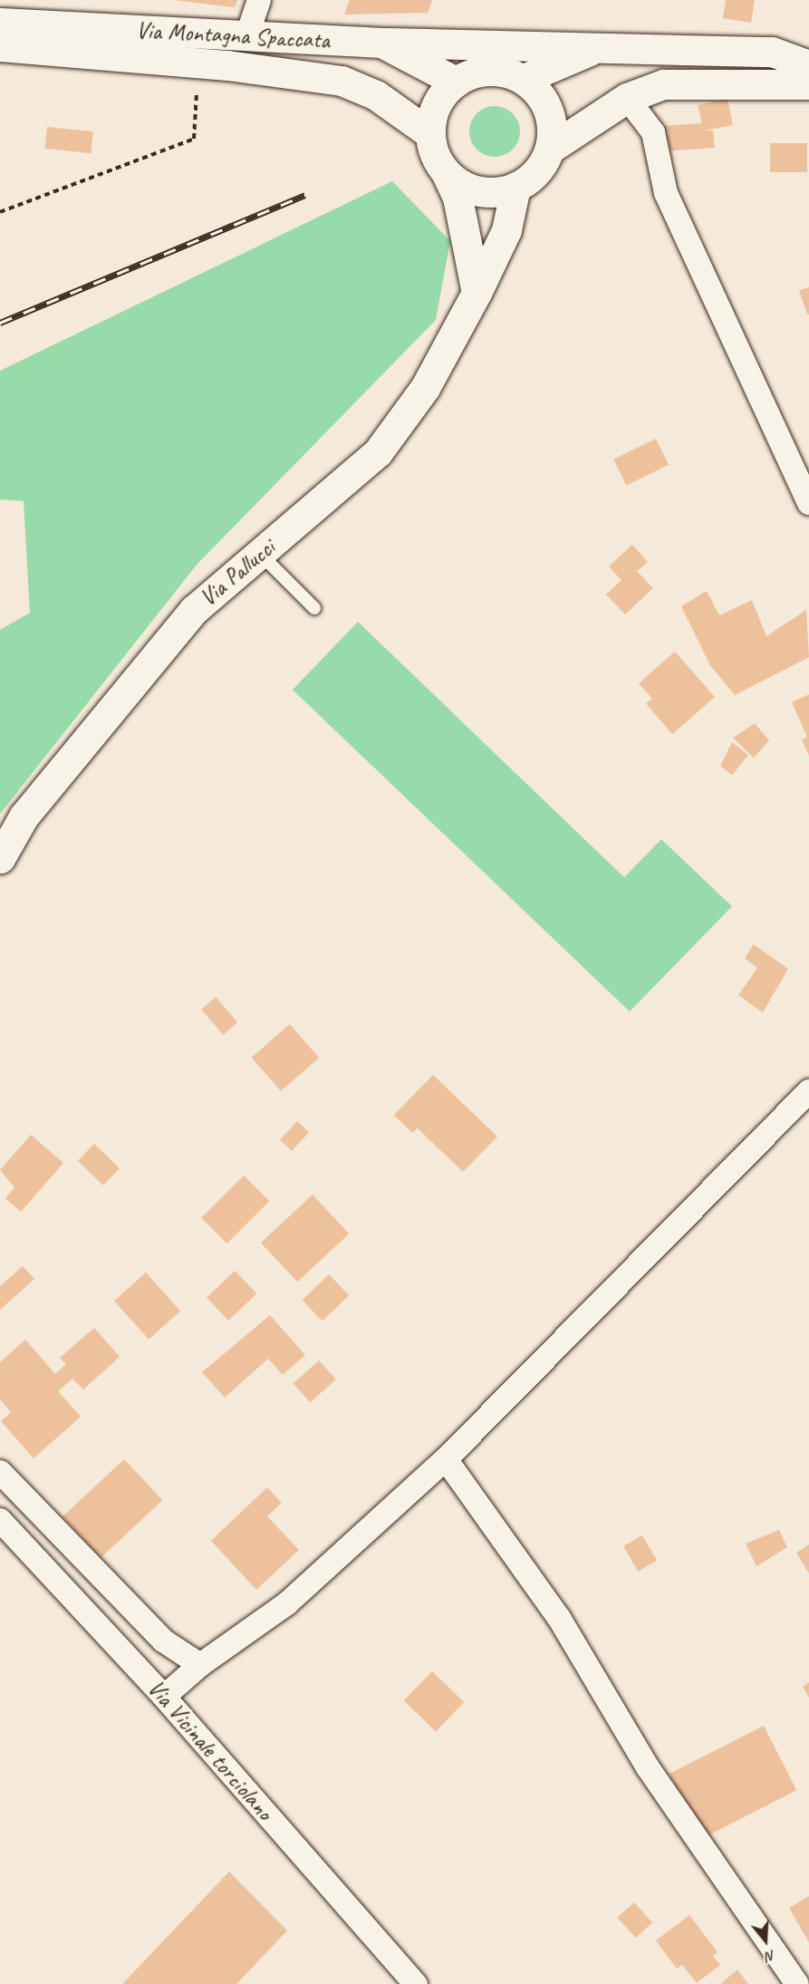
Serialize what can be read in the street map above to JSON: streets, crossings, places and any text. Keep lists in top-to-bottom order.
{
  "streets": {
    "main road": ["Via Montagna Spaccata", "Via Pallucci"],
    "street": ["Via Vicinale torciolano"]
  },
  "crossings": [
    ["Via Montagna Spaccata", "Via Pallucci"]
  ],
  "north": "bottom"
}
